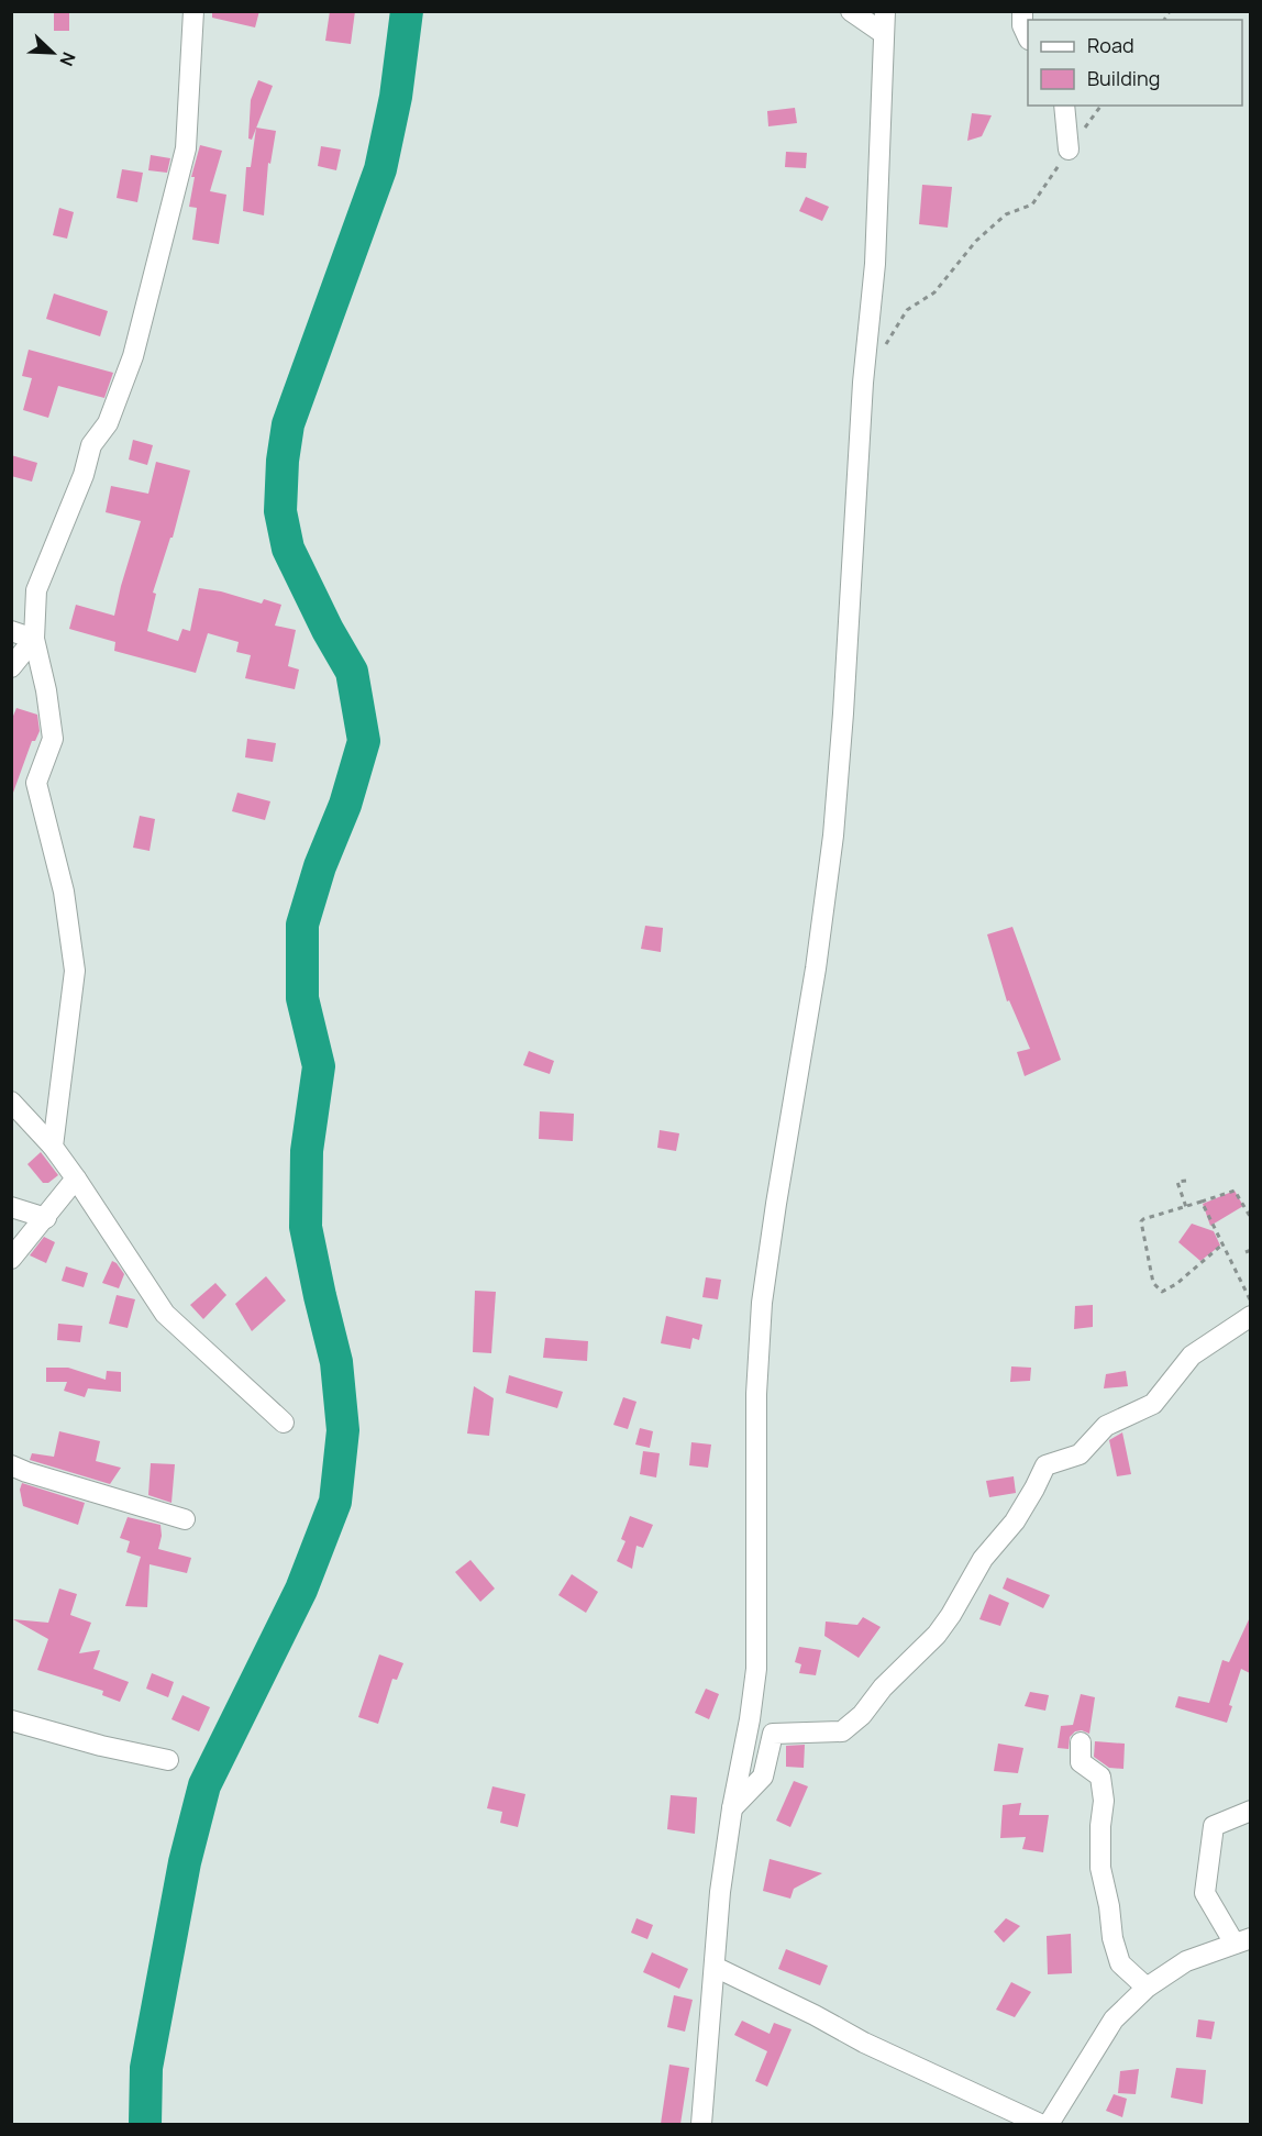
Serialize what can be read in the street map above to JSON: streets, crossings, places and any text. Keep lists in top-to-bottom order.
{
  "legend": ["Road", "Building"],
  "north": "bottom right"
}
